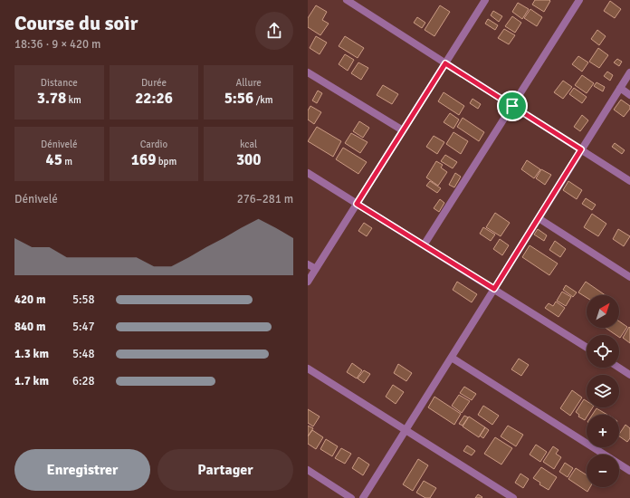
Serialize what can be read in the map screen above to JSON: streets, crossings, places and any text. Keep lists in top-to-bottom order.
{
  "north": "top right",
  "page": {
    "heading": ["Course du soir", "18:36 · 9 × 420 m"],
    "stats": [
      ["Distance", "3.78 km"],
      ["Durée", "22:26"],
      ["Allure", "5:56 /km"],
      ["Dénivelé", "45 m"],
      ["Cardio", "169 bpm"],
      ["kcal", "300"]
    ],
    "chart": ["Dénivelé", "276–281 m"],
    "list": [
      {
        "name": "420 m",
        "note": "5:58"
      },
      {
        "name": "840 m",
        "note": "5:47"
      },
      {
        "name": "1.3 km",
        "note": "5:48"
      },
      {
        "name": "1.7 km",
        "note": "6:28"
      }
    ],
    "map_buttons": ["+", "−"],
    "buttons": ["Enregistrer", "Partager"]
  }
}
